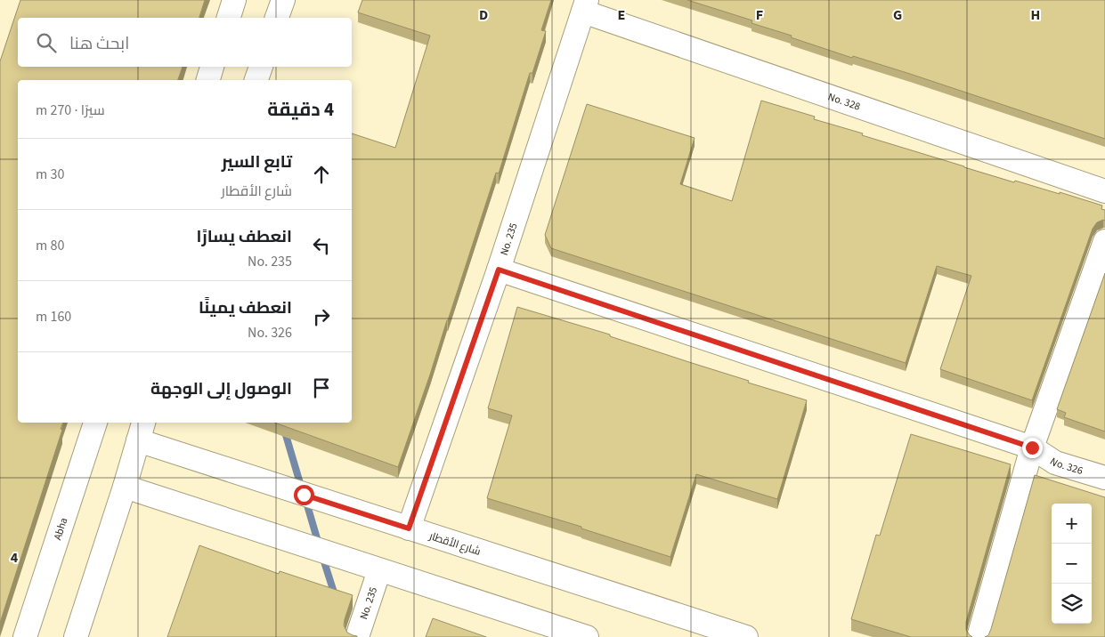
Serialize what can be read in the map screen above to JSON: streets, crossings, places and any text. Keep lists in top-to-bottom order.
{
  "streets": {
    "street": [
      "No. 328",
      "No. 235",
      "No. 326",
      "Abha",
      "شارع الأقطار"
    ]
  },
  "crossings": [
    ["No. 328", "No. 235"],
    ["No. 235", "No. 326"],
    ["No. 235", "شارع الأقطار"]
  ],
  "page": {
    "search": "ابحث هنا",
    "heading": ["4 دقيقة", "سيرًا · 270 m"],
    "list": [
      ["تابع السير", "شارع الأقطار", "30 m"],
      ["انعطف يسارًا", "No. 235", "80 m"],
      ["انعطف يمينًا", "No. 326", "160 m"],
      "الوصول إلى الوجهة"
    ],
    "map_buttons": ["+", "−"]
  },
  "grid": {
    "columns": [
      "D",
      "E",
      "F",
      "G",
      "H"
    ],
    "rows": ["4"]
  }
}
